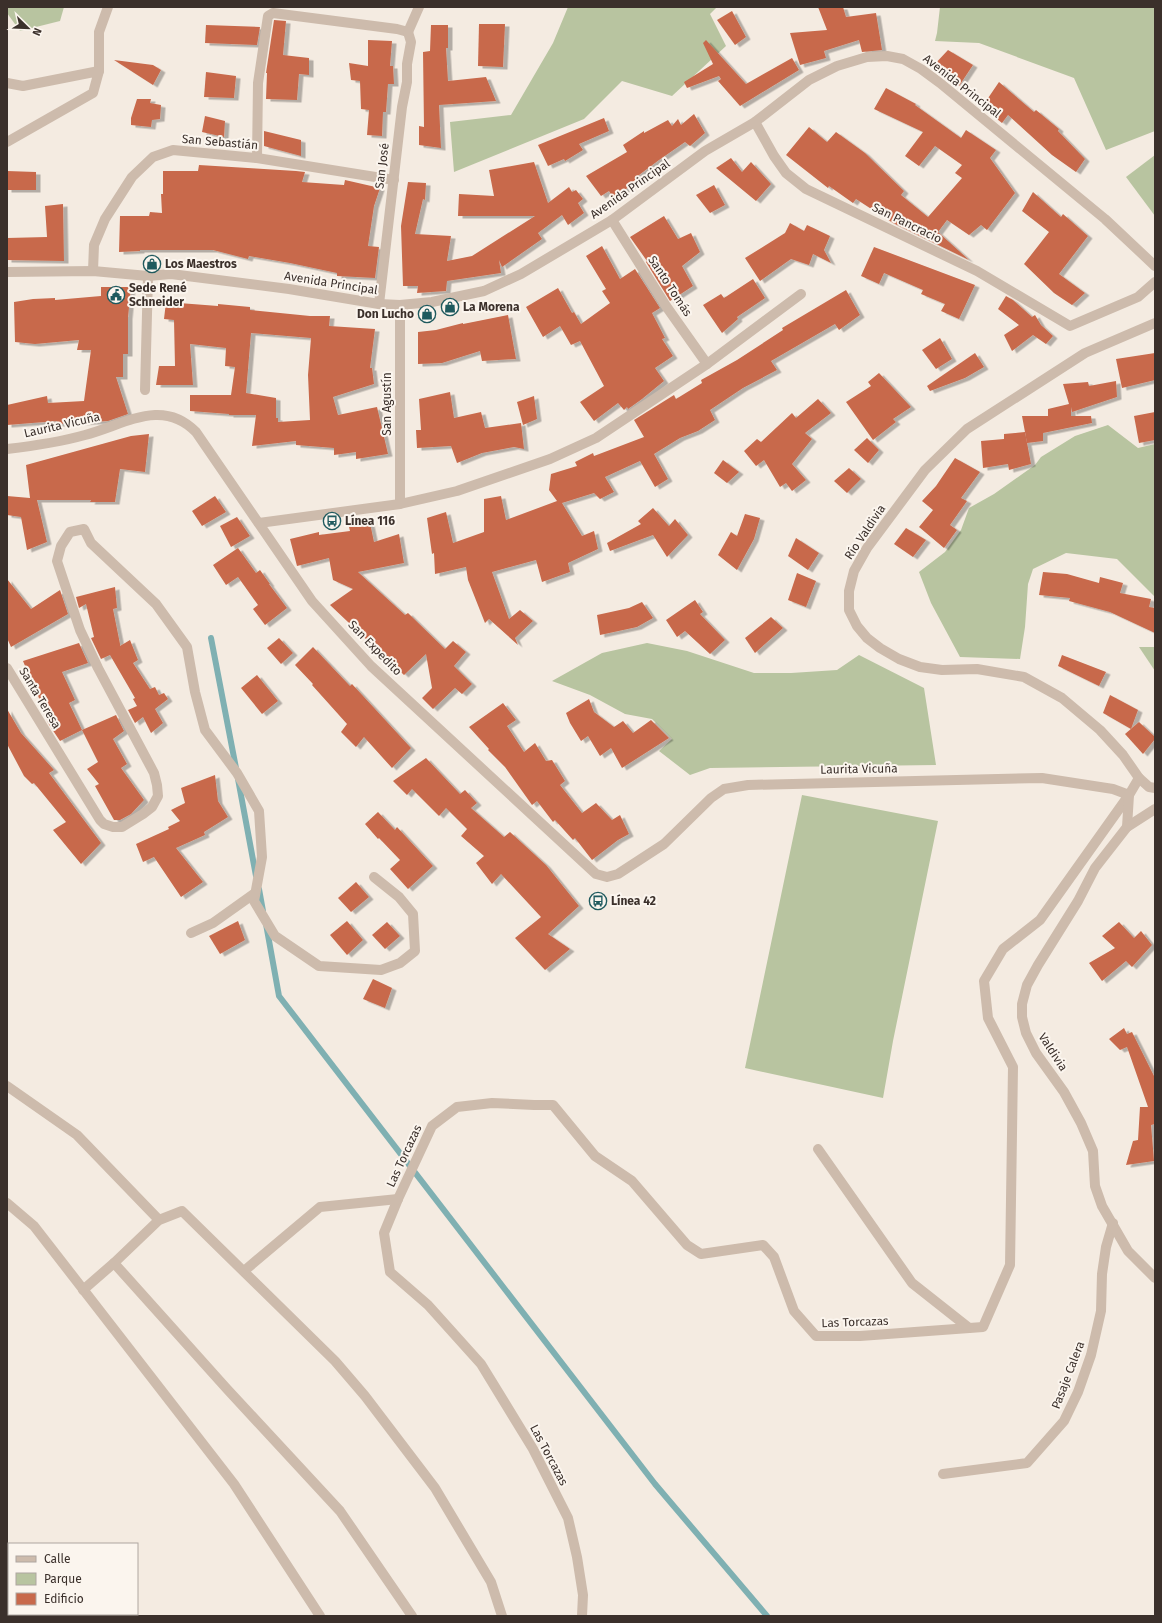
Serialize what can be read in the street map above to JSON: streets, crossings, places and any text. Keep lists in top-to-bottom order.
{
  "streets": {
    "street": [
      "Avenida Principal",
      "San Sebastián",
      "San José",
      "San Pancracio",
      "Santo Tomás",
      "San Agustín",
      "Laurita Vicuña",
      "Río Valdivia",
      "San Expedito",
      "Santa Teresa",
      "Valdivia",
      "Las Torcazas",
      "Pasaje Calera"
    ]
  },
  "crossings": [
    ["Avenida Principal", "San Sebastián"],
    ["Avenida Principal", "San José"],
    ["Avenida Principal", "San Pancracio"],
    ["Avenida Principal", "Santo Tomás"],
    ["Avenida Principal", "San Agustín"],
    ["San Sebastián", "San José"],
    ["Laurita Vicuña", "San Expedito"],
    ["Laurita Vicuña", "Las Torcazas"],
    ["Valdivia", "Pasaje Calera"]
  ],
  "places": {
    "shop": ["Los Maestros", "La Morena", "Don Lucho"],
    "public building": ["Sede René Schneider"],
    "bus stop": ["Línea 116", "Línea 42"]
  },
  "legend": ["Calle", "Parque", "Edificio"],
  "north": "bottom right"
}
